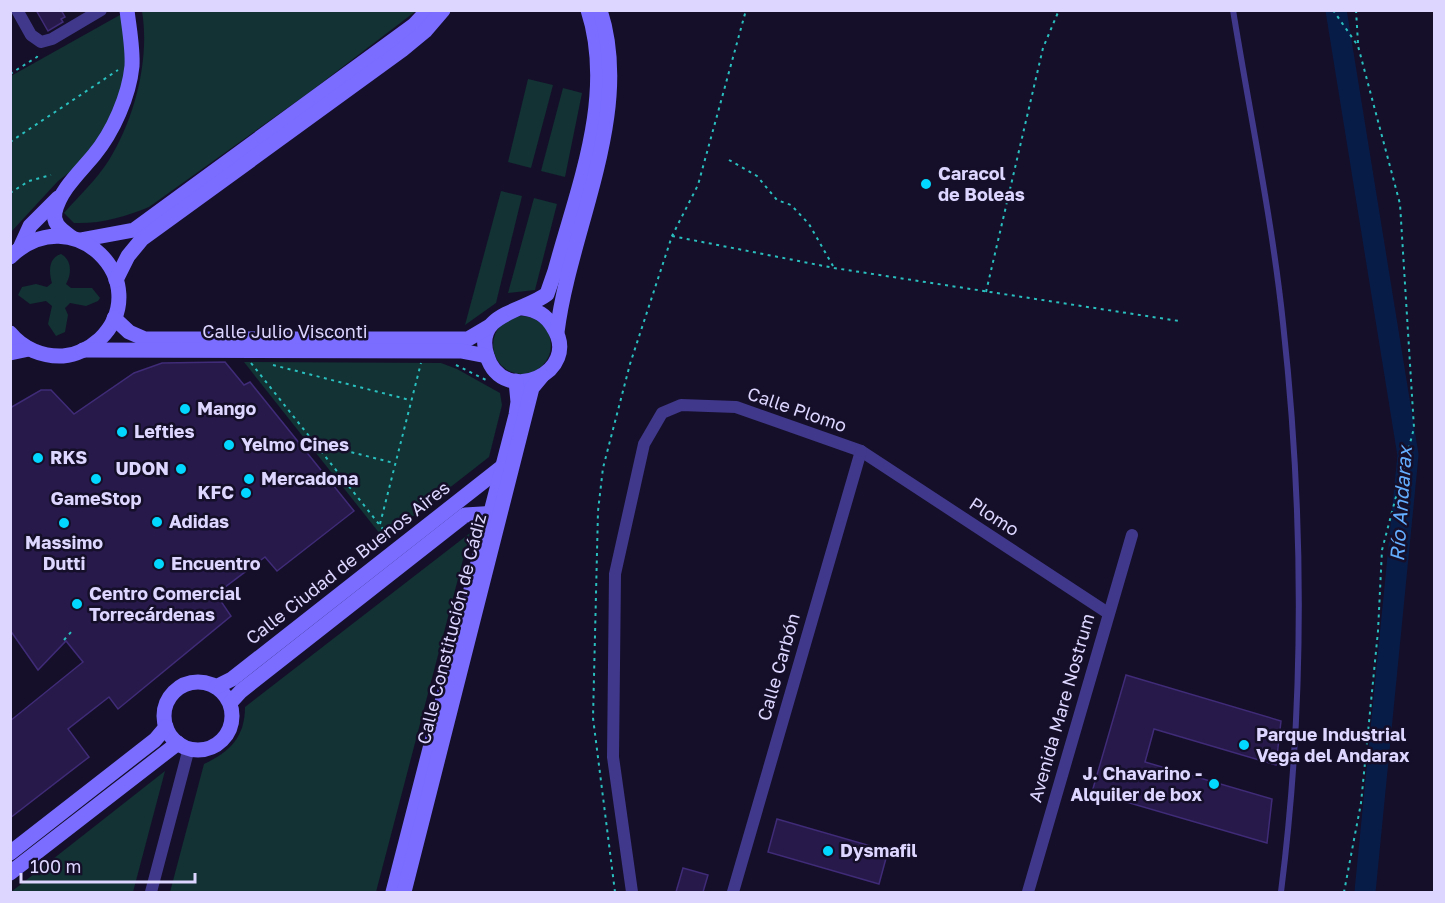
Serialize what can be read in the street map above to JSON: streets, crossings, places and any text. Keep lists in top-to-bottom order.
{
  "streets": {
    "street": [
      "Calle Julio Visconti",
      "Calle Plomo",
      "Plomo",
      "Calle Ciudad de Buenos Aires",
      "Calle Constitución de Cádiz",
      "Calle Carbón",
      "Avenida Mare Nostrum"
    ]
  },
  "crossings": [
    ["Calle Julio Visconti", "Calle Constitución de Cádiz"],
    ["Calle Plomo", "Plomo"],
    ["Calle Plomo", "Calle Carbón"],
    ["Plomo", "Calle Carbón"],
    ["Plomo", "Avenida Mare Nostrum"],
    ["Calle Ciudad de Buenos Aires", "Calle Constitución de Cádiz"]
  ],
  "water": ["Río Andarax"],
  "places": [
    "Caracol de Boleas",
    "Mango",
    "Lefties",
    "Yelmo Cines",
    "RKS",
    "UDON",
    "GameStop",
    "Mercadona",
    "KFC",
    "Adidas",
    "Massimo Dutti",
    "Encuentro",
    "Centro Comercial Torrecárdenas",
    "Parque Industrial Vega del Andarax",
    "J. Chavarino - Alquiler de box",
    "Dysmafil"
  ],
  "scale_bar": "100 m"
}
